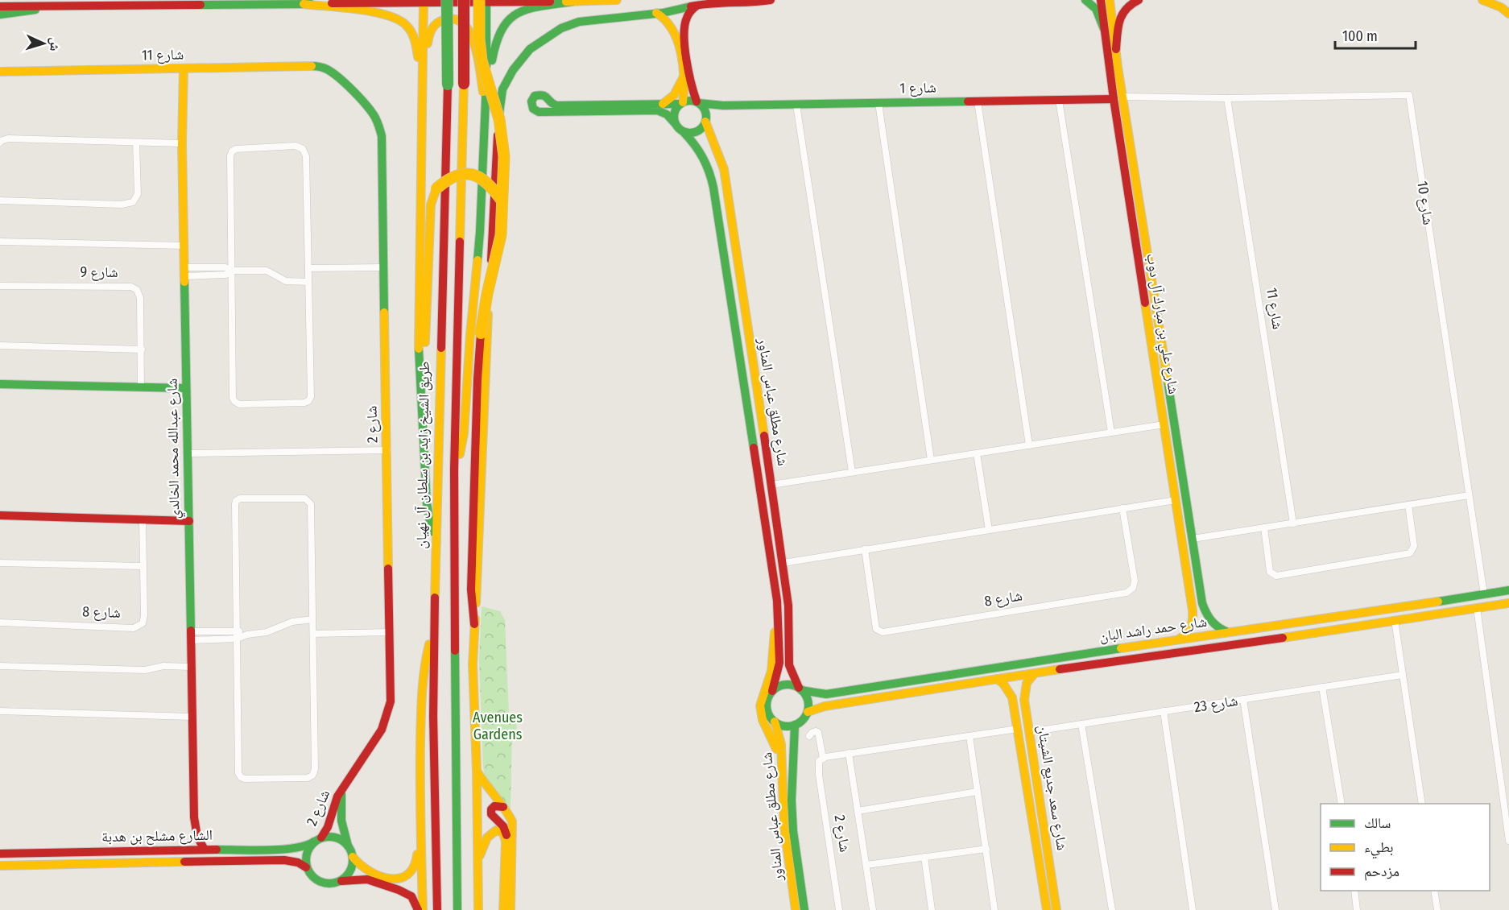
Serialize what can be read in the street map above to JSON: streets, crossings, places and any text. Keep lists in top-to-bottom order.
{
  "streets": {
    "main road": [
      "شارع 11",
      "شارع 1",
      "شارع علي بن مبارك آل دوب",
      "شارع مطلق عباس المناور",
      "شارع 2",
      "شارع عبدالله محمد الخالدي",
      "طريق الشيخ زايد بن سلطان آل نهيان",
      "شارع حمد راشد البان",
      "شارع سعد جديع الشيتان",
      "الشارع مشلح بن هدبة"
    ],
    "street": [
      "شارع 10",
      "شارع 9",
      "شارع 8",
      "شارع 23"
    ]
  },
  "crossings": [
    ["شارع 11", "شارع 10"],
    ["شارع 11", "شارع 2"],
    ["شارع 11", "شارع عبدالله محمد الخالدي"],
    ["شارع 1", "شارع 10"],
    ["شارع 1", "شارع علي بن مبارك آل دوب"],
    ["شارع 1", "شارع مطلق عباس المناور"],
    ["شارع 10", "شارع علي بن مبارك آل دوب"],
    ["شارع 10", "شارع حمد راشد البان"],
    ["شارع علي بن مبارك آل دوب", "شارع حمد راشد البان"],
    ["شارع مطلق عباس المناور", "شارع حمد راشد البان"],
    ["شارع 2", "شارع 23"],
    ["شارع 2", "الشارع مشلح بن هدبة"],
    ["شارع عبدالله محمد الخالدي", "الشارع مشلح بن هدبة"],
    ["شارع حمد راشد البان", "شارع سعد جديع الشيتان"],
    ["شارع 23", "شارع سعد جديع الشيتان"]
  ],
  "parks": ["Avenues Gardens"],
  "legend": ["سالك", "بطيء", "مزدحم"],
  "scale_bar": "100 m",
  "north": "right"
}
